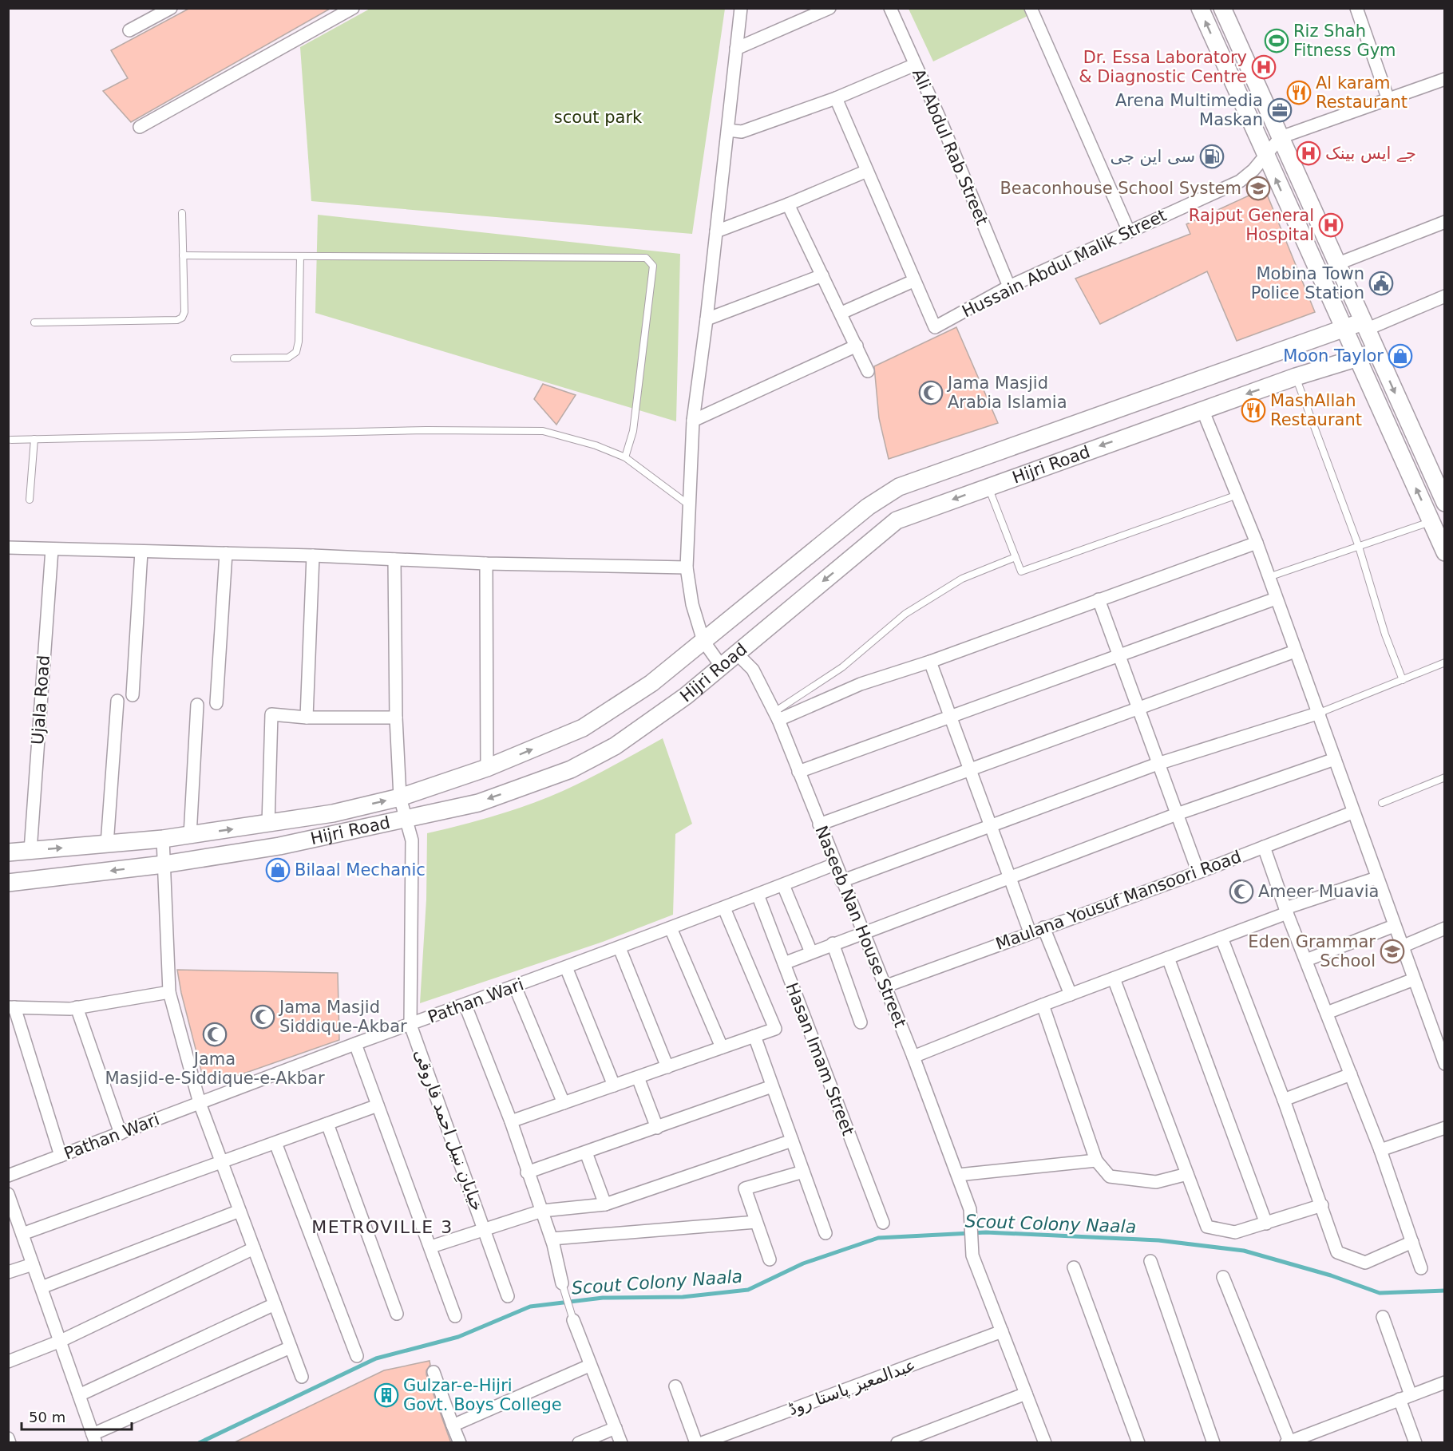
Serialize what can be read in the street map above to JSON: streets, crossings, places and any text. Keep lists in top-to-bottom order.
{
  "streets": {
    "main road": ["Hijri Road"],
    "street": [
      "Ali Abdul Rab Street",
      "Hussain Abdul Malik Street",
      "Ujala Road",
      "Maulana Yousuf Mansoori Road",
      "Naseeb Nan House Street",
      "Pathan Wari",
      "Hasan Imam Street",
      "خیابانِ نبیل احمد فاروقی",
      "عبدالمعیز پاستا روڈ"
    ]
  },
  "crossings": [
    ["Ali Abdul Rab Street", "Hussain Abdul Malik Street"],
    ["Hijri Road", "Ujala Road"],
    ["Hijri Road", "Naseeb Nan House Street"],
    ["Hijri Road", "خیابانِ نبیل احمد فاروقی"],
    ["Maulana Yousuf Mansoori Road", "Naseeb Nan House Street"],
    ["Naseeb Nan House Street", "Pathan Wari"],
    ["Naseeb Nan House Street", "عبدالمعیز پاستا روڈ"],
    ["Pathan Wari", "Hasan Imam Street"],
    ["Pathan Wari", "خیابانِ نبیل احمد فاروقی"]
  ],
  "districts": ["METROVILLE 3"],
  "water": ["Scout Colony Naala"],
  "parks": ["scout park"],
  "places": {
    "sports": ["Riz Shah Fitness Gym"],
    "hospital": ["Dr. Essa Laboratory & Diagnostic Centre", "جے ایس بینک", "Rajput General Hospital"],
    "restaurant": ["Al karam Restaurant", "MashAllah Restaurant"],
    "office": ["Arena Multimedia Maskan"],
    "fuel station": ["سی این جی"],
    "school or university": ["Beaconhouse School System", "Eden Grammar School"],
    "public building": ["Mobina Town Police Station"],
    "shop": ["Moon Taylor", "Bilaal Mechanic"],
    "mosque": [
      "Jama Masjid Arabia Islamia",
      "Ameer Muavia",
      "Jama Masjid Siddique-Akbar",
      "Jama Masjid-e-Siddique-e-Akbar"
    ],
    "building": ["Gulzar-e-Hijri Govt. Boys College"]
  },
  "scale_bar": "50 m"
}
